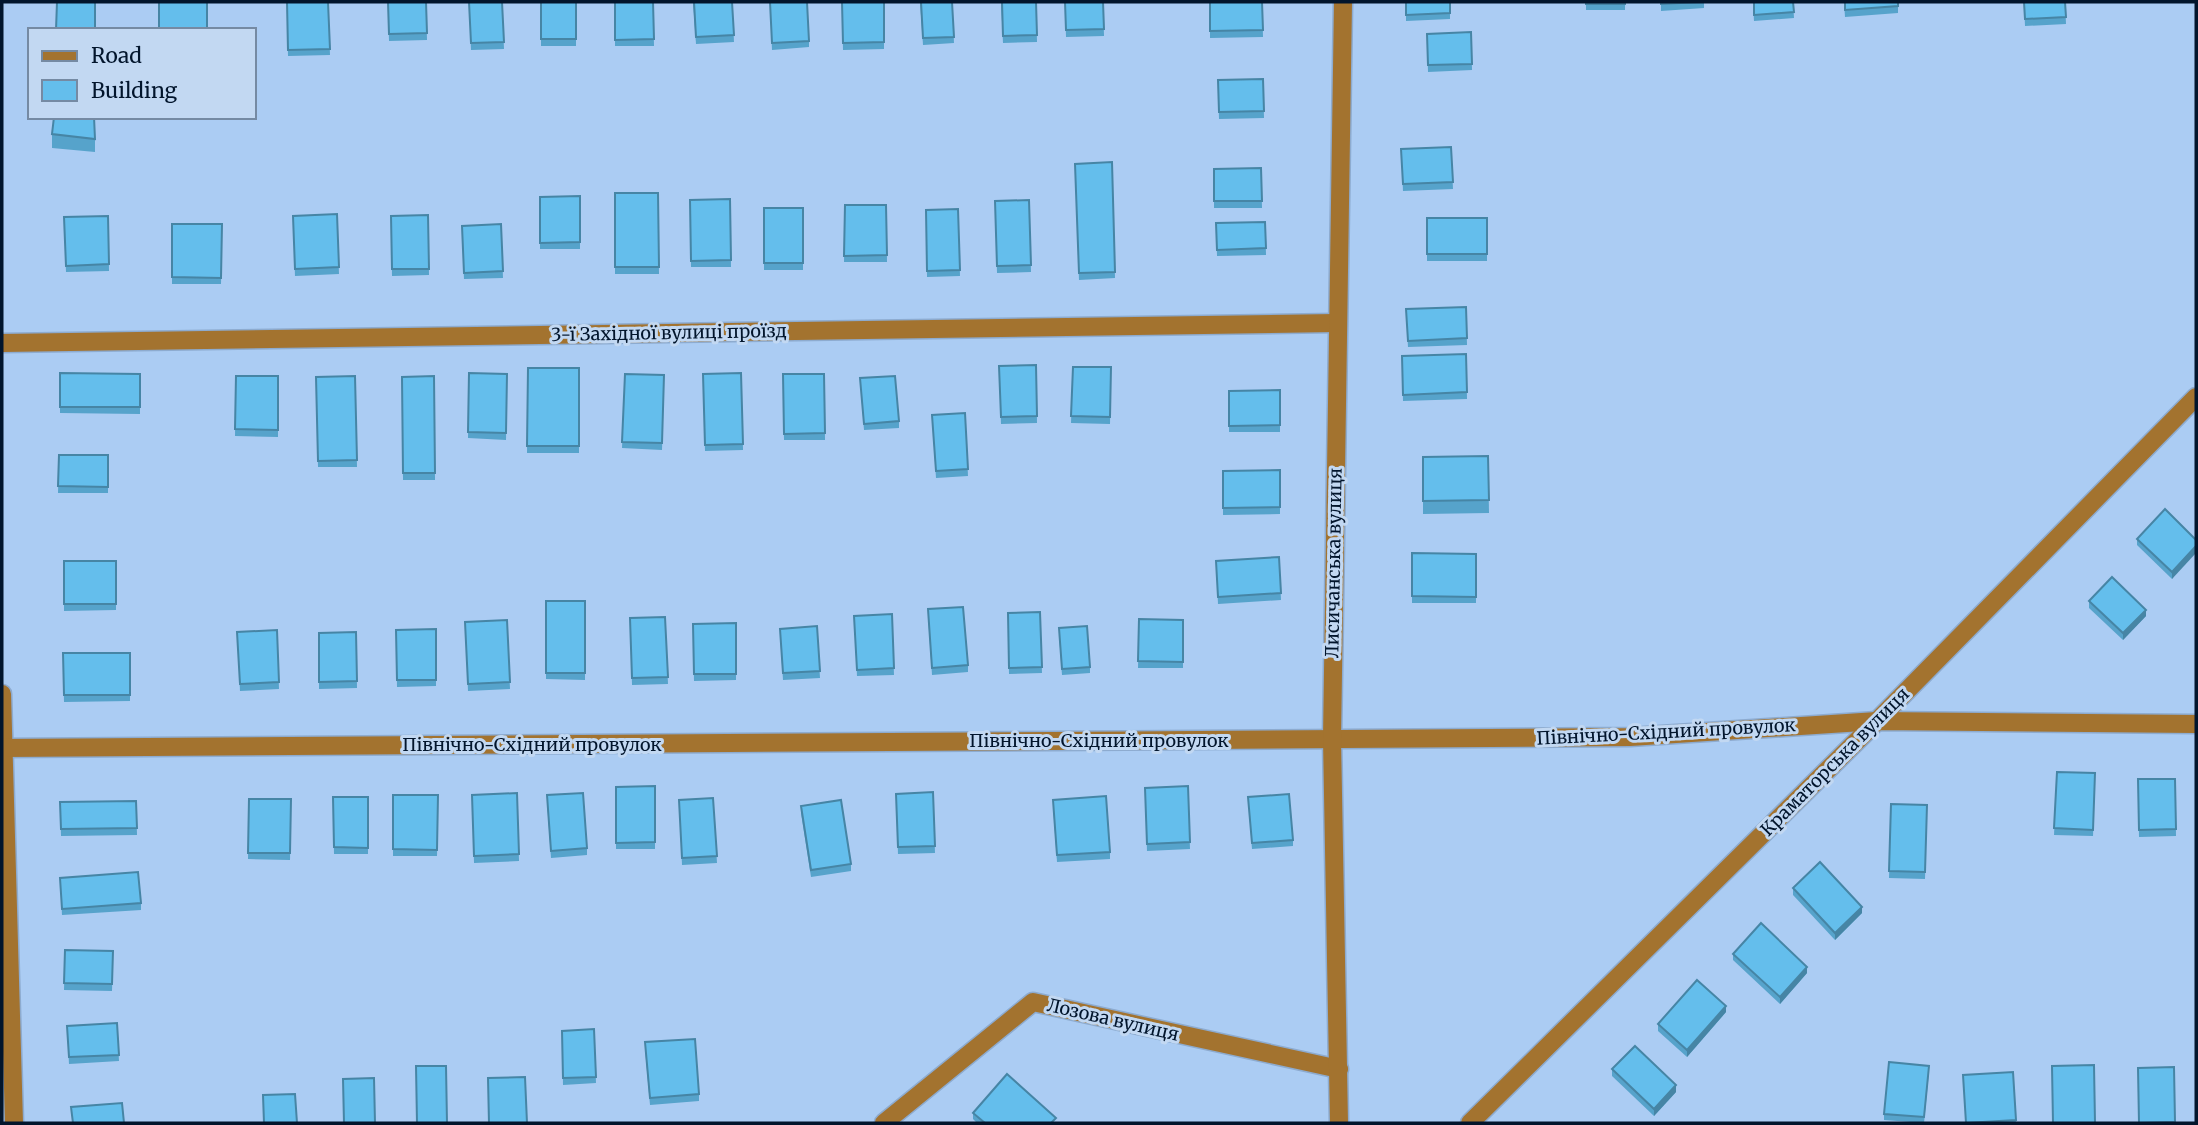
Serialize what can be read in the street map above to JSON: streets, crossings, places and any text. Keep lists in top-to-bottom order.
{
  "streets": {
    "street": [
      "3-ї Західної вулиці проїзд",
      "Лисичанська вулиця",
      "Північно-Східний провулок",
      "Краматорська вулиця",
      "Лозова вулиця"
    ]
  },
  "crossings": [
    ["3-ї Західної вулиці проїзд", "Лисичанська вулиця"],
    ["Лисичанська вулиця", "Північно-Східний провулок"],
    ["Лисичанська вулиця", "Лозова вулиця"],
    ["Північно-Східний провулок", "Краматорська вулиця"]
  ],
  "legend": ["Road", "Building"]
}
